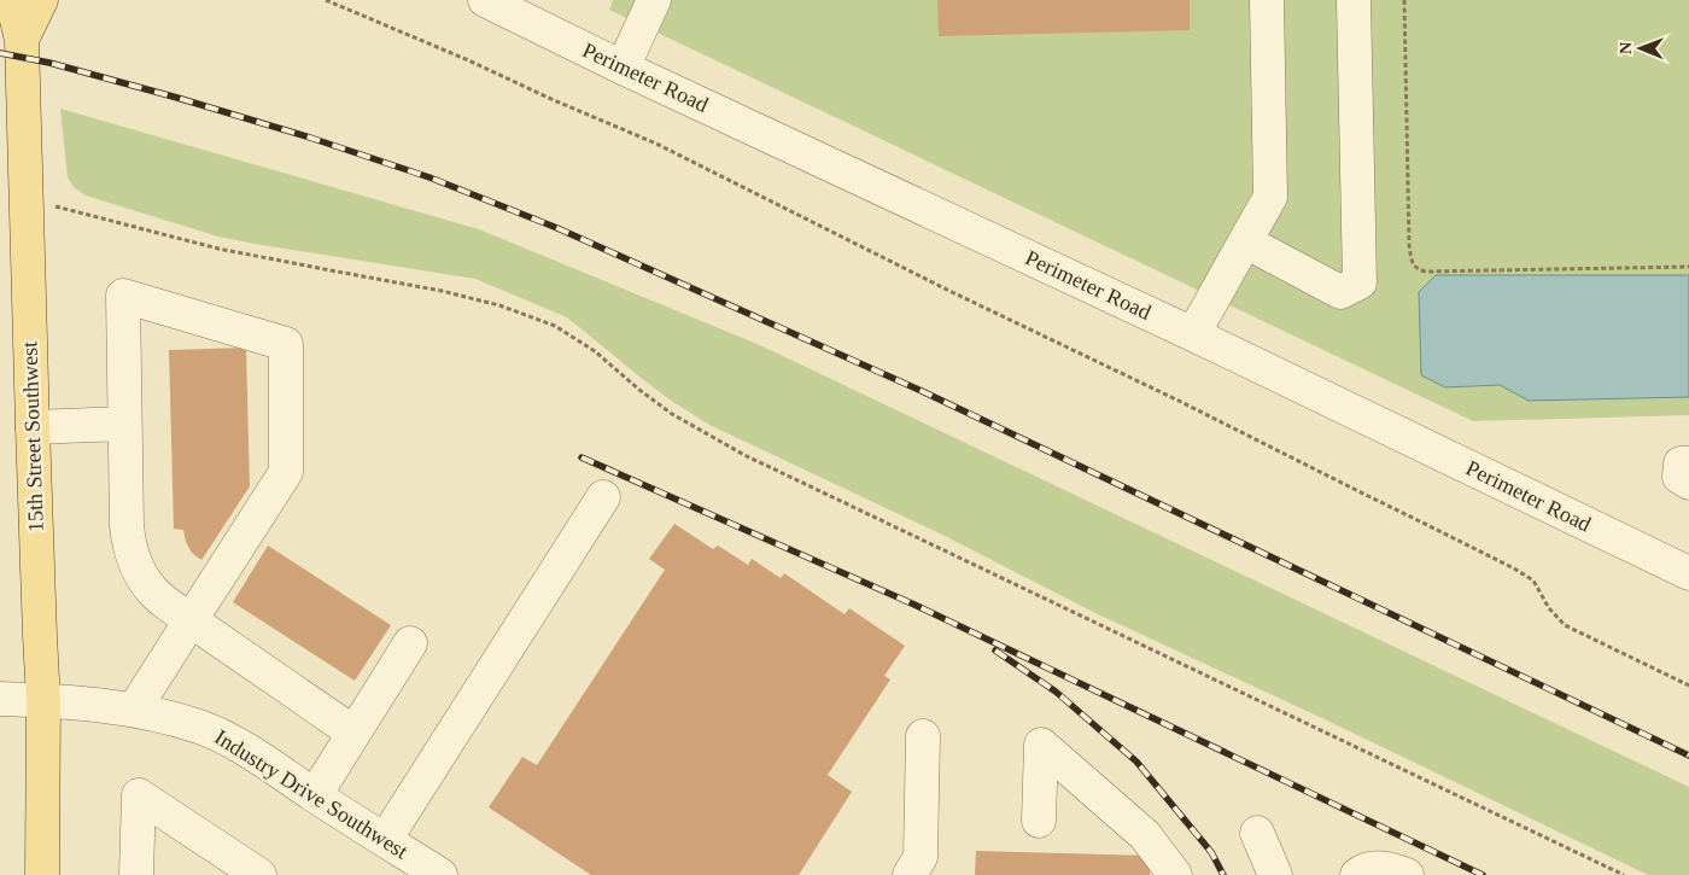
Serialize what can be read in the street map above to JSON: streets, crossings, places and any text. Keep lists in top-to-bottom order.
{
  "streets": {
    "main road": ["15th Street Southwest"],
    "street": ["Perimeter Road", "Industry Drive Southwest"]
  },
  "crossings": [
    ["15th Street Southwest", "Industry Drive Southwest"]
  ],
  "north": "left"
}
